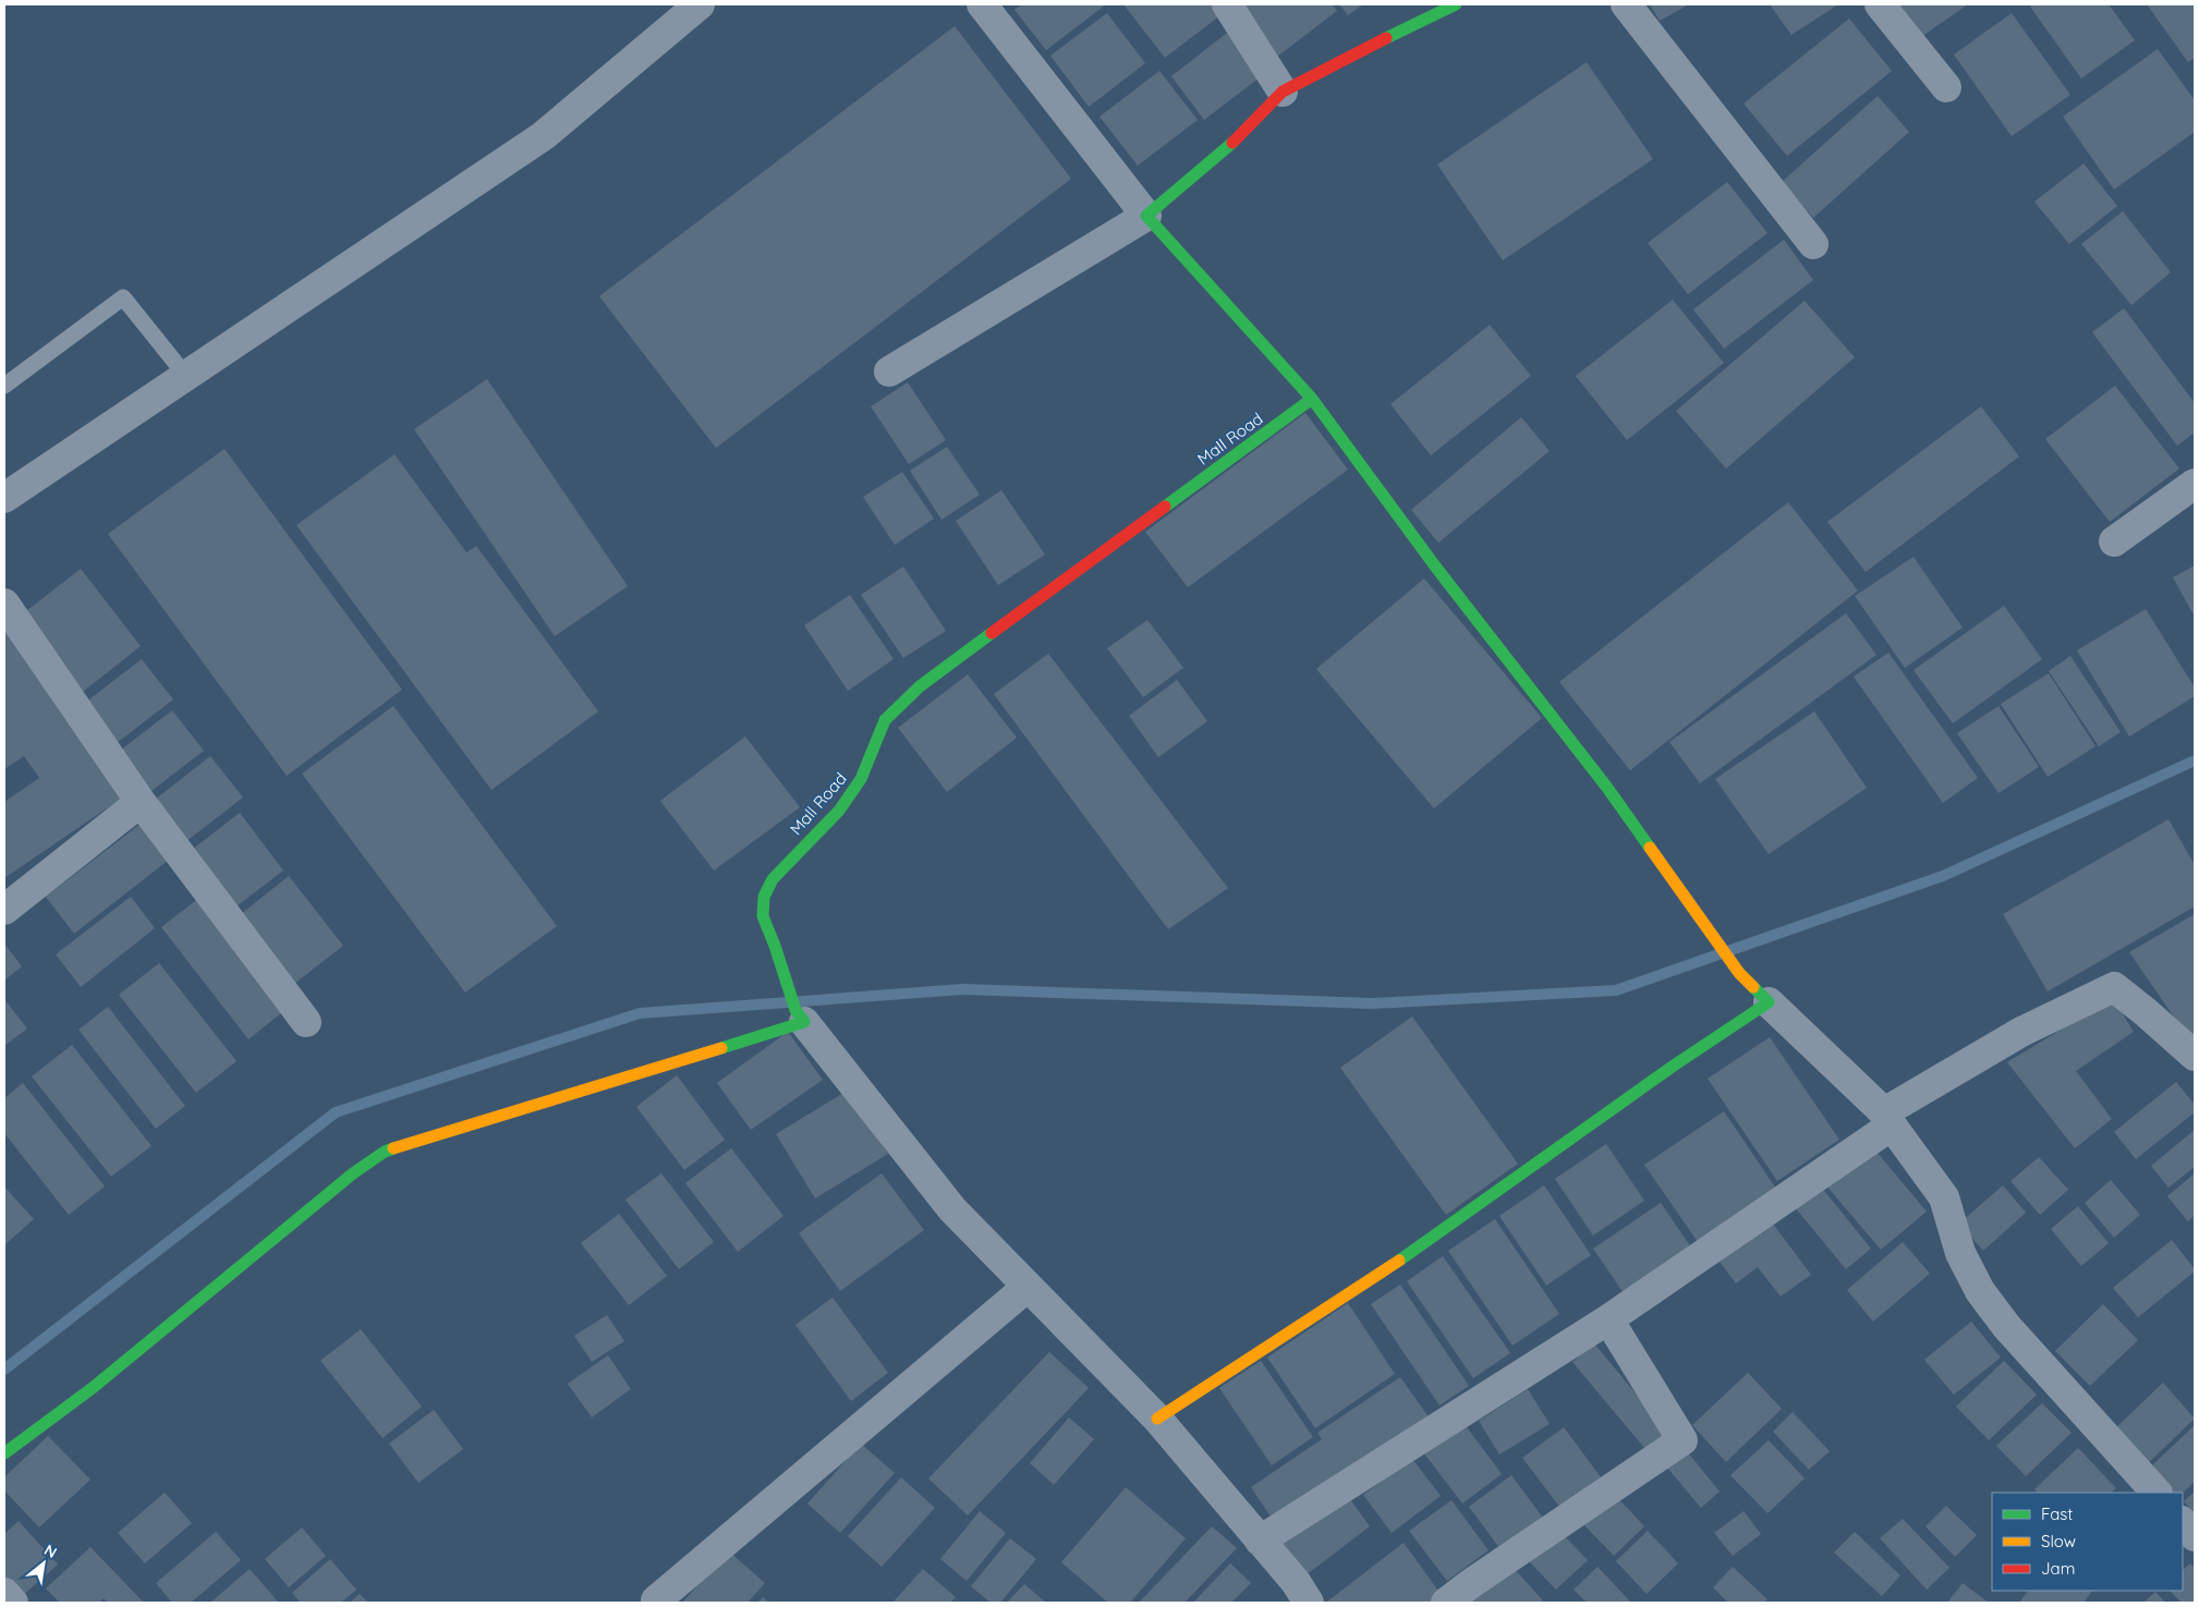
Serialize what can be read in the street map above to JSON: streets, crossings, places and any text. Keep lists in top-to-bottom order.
{
  "streets": {
    "street": ["Mall Road"]
  },
  "legend": ["Fast", "Slow", "Jam"],
  "north": "top right"
}
